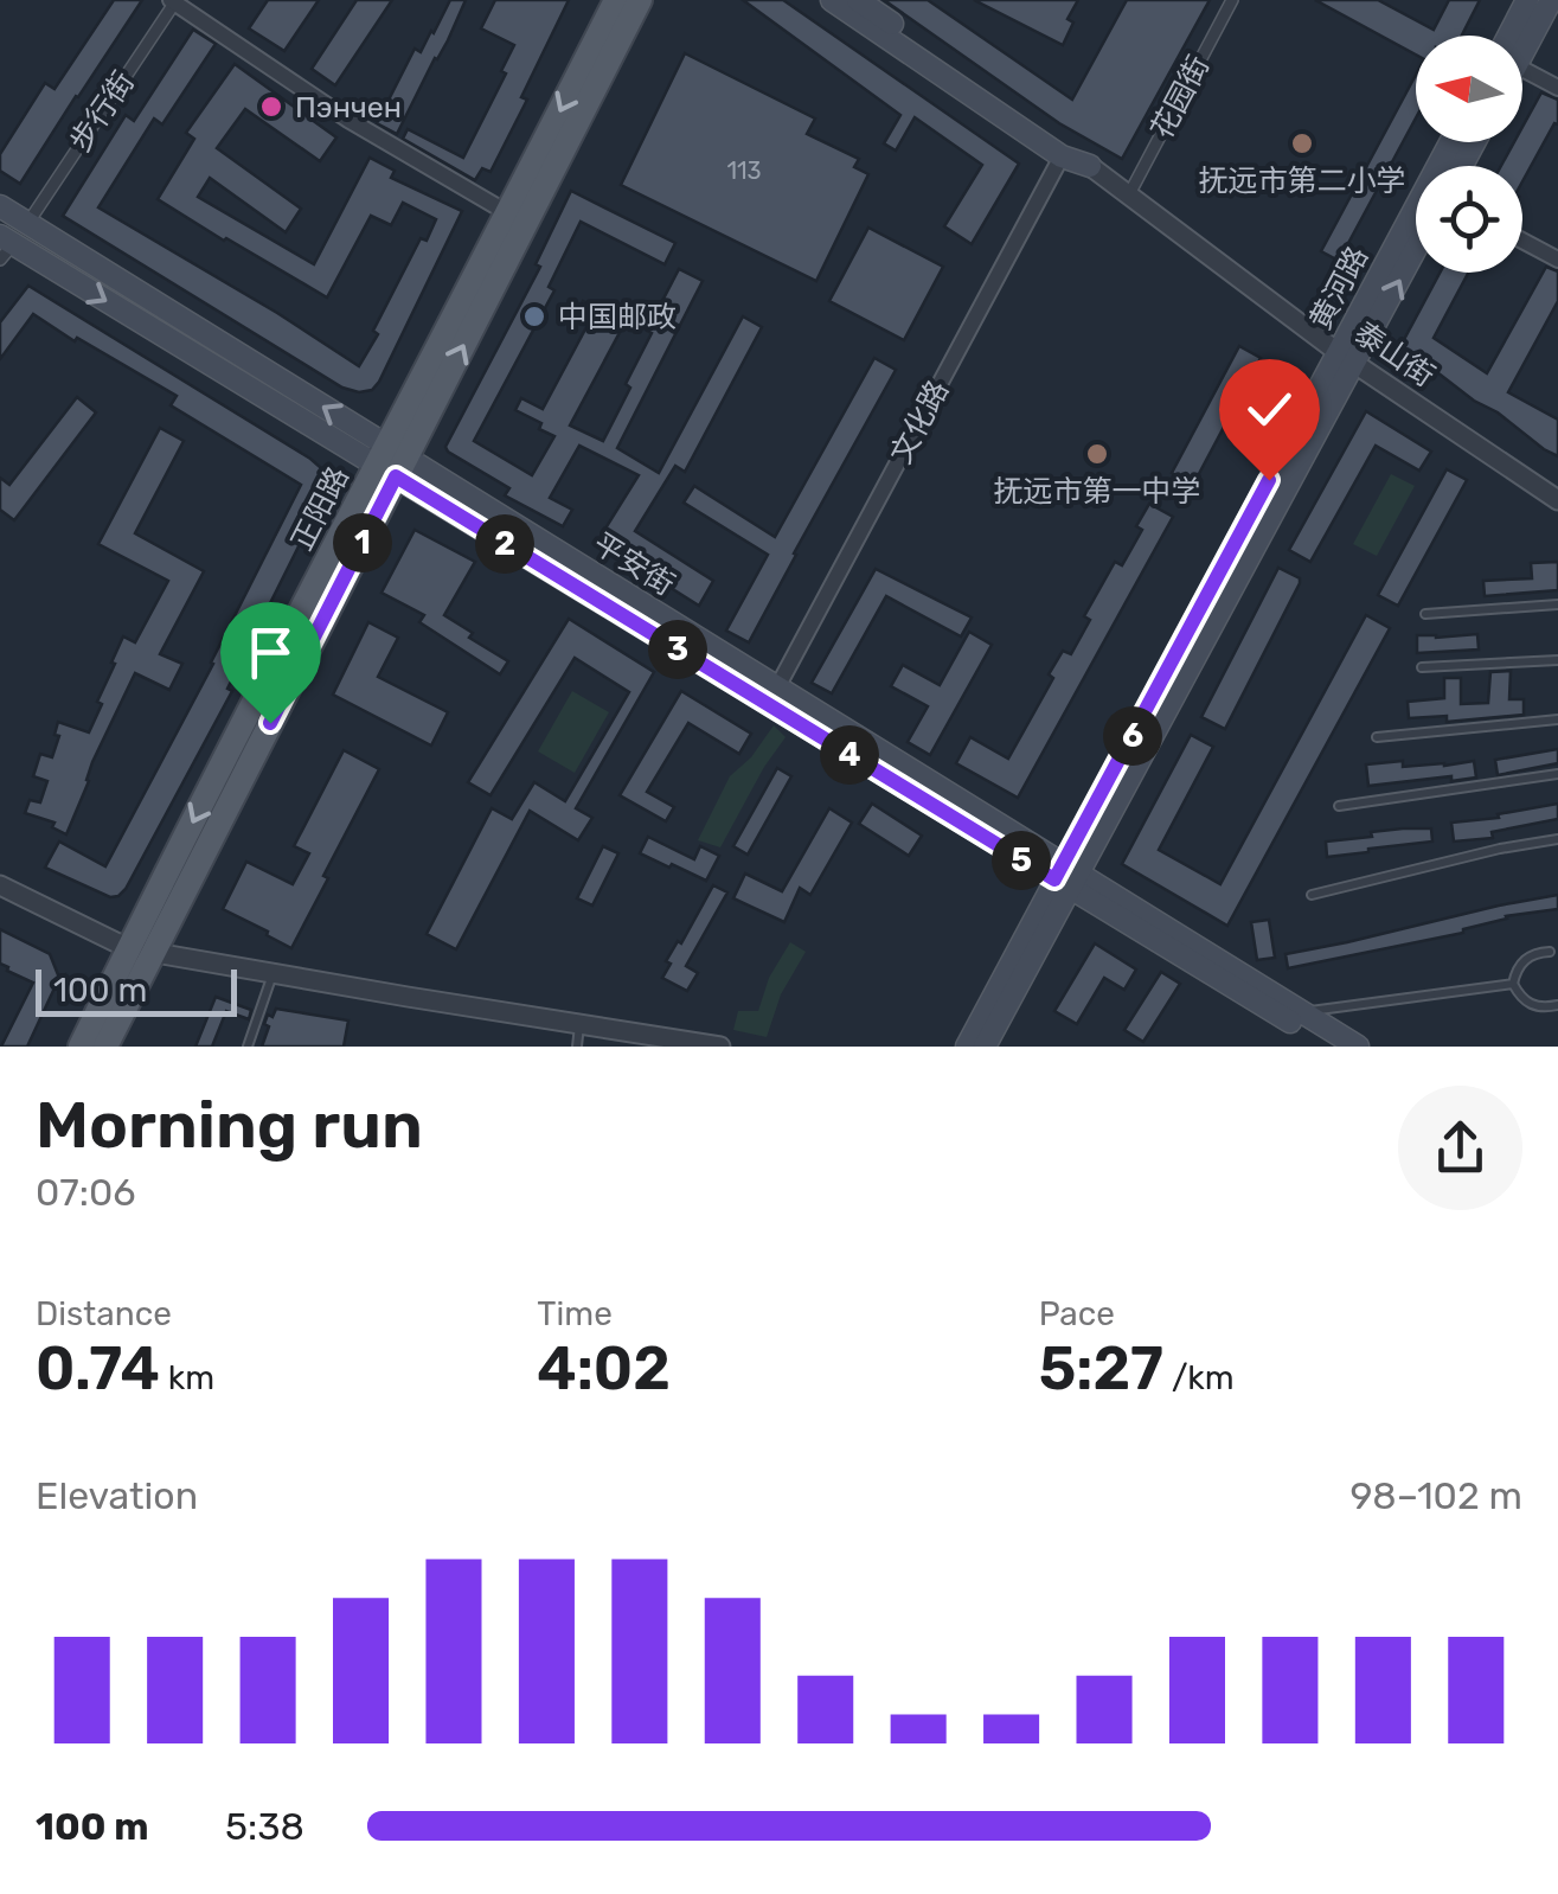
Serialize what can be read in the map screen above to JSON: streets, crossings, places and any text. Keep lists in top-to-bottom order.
{
  "streets": {
    "main road": [
      "黄河路",
      "泰山街",
      "正阳路",
      "平安街"
    ],
    "street": ["花园街", "步行街", "文化路"]
  },
  "crossings": [
    ["花园街", "泰山街"],
    ["步行街", "平安街"],
    ["黄河路", "泰山街"],
    ["黄河路", "平安街"],
    ["泰山街", "文化路"],
    ["文化路", "平安街"],
    ["正阳路", "平安街"]
  ],
  "places": [
    "Пэнчен",
    "抚远市第二小学",
    "中国邮政",
    "抚远市第一中学"
  ],
  "house_numbers": ["113"],
  "scale_bar": "100 m",
  "north": "left",
  "page": {
    "pins": [
      "1",
      "2",
      "3",
      "6",
      "4",
      "5"
    ],
    "scale": "100 m",
    "heading": ["Morning run", "07:06"],
    "stats": [
      ["Distance", "0.74 km"],
      ["Time", "4:02"],
      ["Pace", "5:27 /km"]
    ],
    "chart": ["Elevation", "98–102 m"],
    "list": [
      {
        "name": "100 m",
        "note": "5:38"
      }
    ]
  }
}
